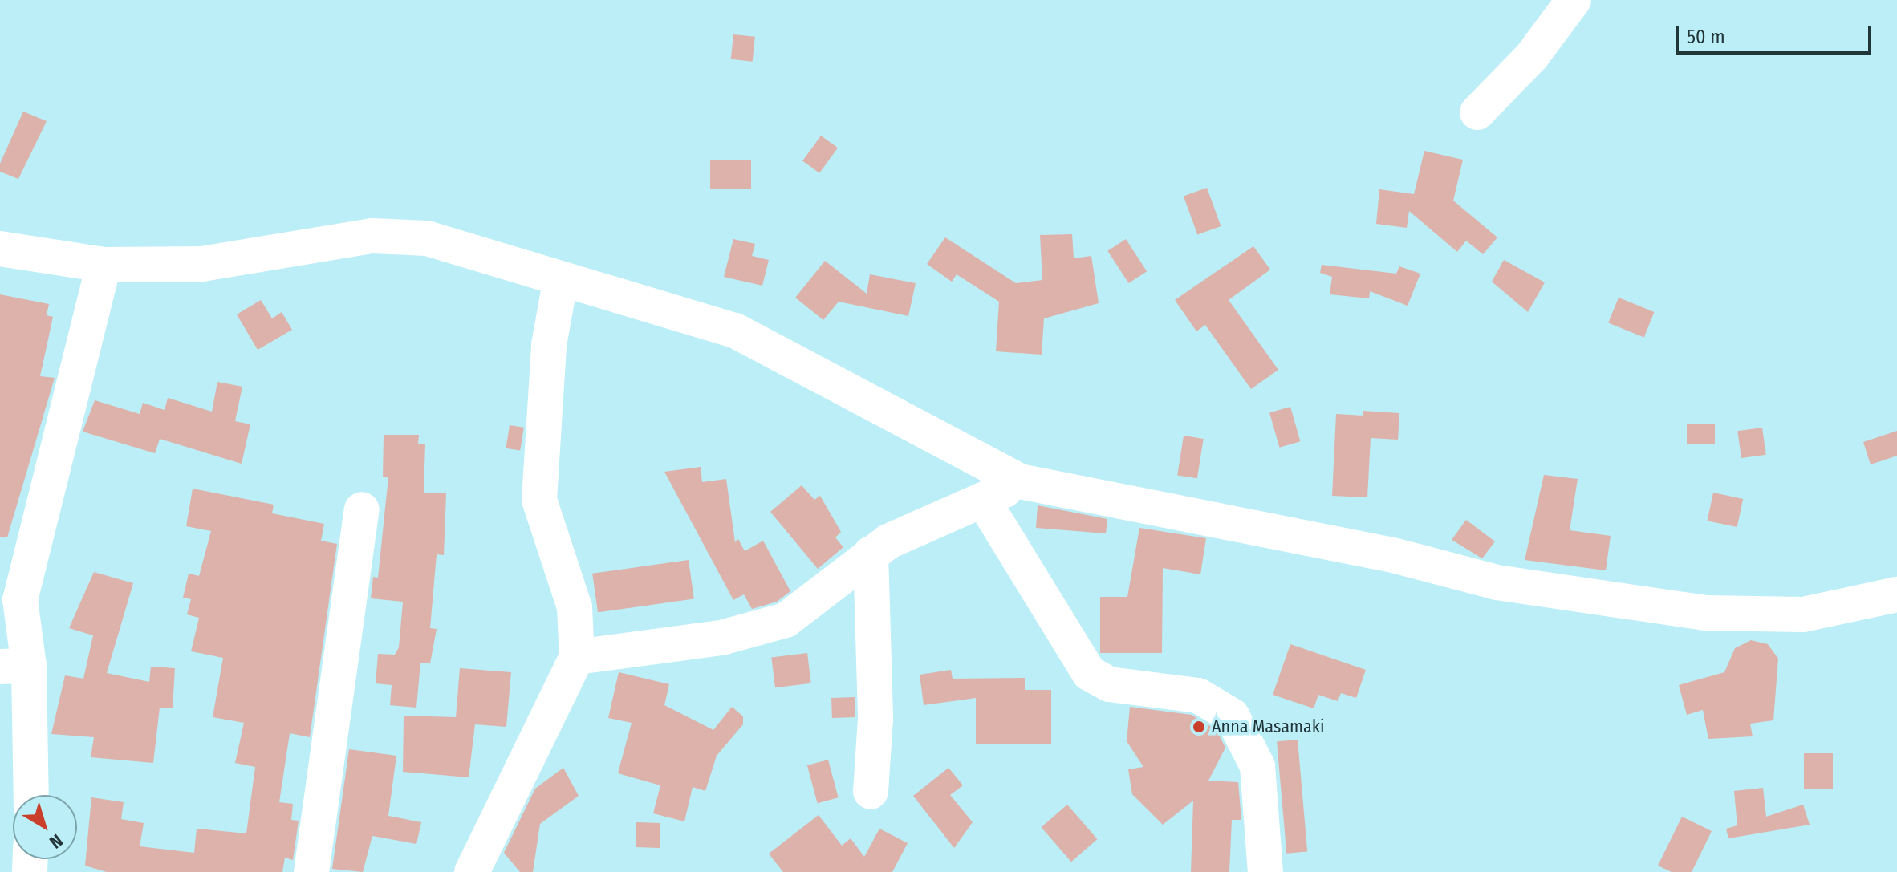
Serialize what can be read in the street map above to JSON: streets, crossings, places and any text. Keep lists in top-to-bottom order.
{
  "places": ["Anna Masamaki"],
  "scale_bar": "50 m",
  "north": "bottom right"
}
